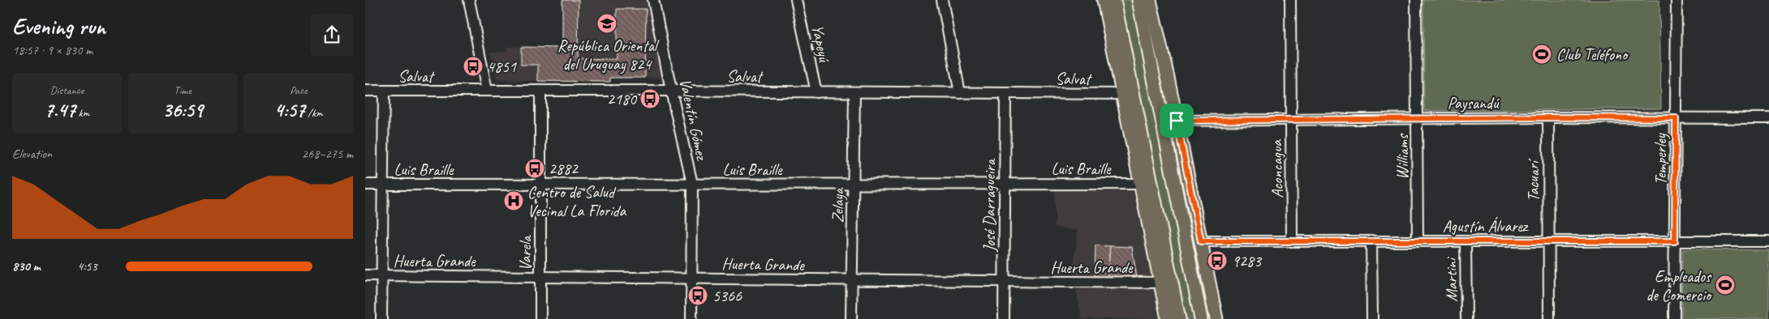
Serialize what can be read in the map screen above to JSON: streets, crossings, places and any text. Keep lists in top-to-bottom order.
{
  "streets": {
    "street": [
      "Yapeyú",
      "Salvat",
      "Paysandú",
      "Valentín Gómez",
      "Williams",
      "Temperley",
      "Luis Braille",
      "Aconcagua",
      "Tacuarí",
      "Zelaya",
      "José Darragueira",
      "Agustín Álvarez",
      "Varela",
      "Huerta Grande",
      "Martini"
    ]
  },
  "crossings": [
    ["Yapeyú", "Salvat"],
    ["Salvat", "Valentín Gómez"],
    ["Salvat", "Zelaya"],
    ["Salvat", "José Darragueira"],
    ["Salvat", "Varela"],
    ["Paysandú", "Williams"],
    ["Paysandú", "Temperley"],
    ["Paysandú", "Aconcagua"],
    ["Paysandú", "Tacuarí"],
    ["Valentín Gómez", "Luis Braille"],
    ["Valentín Gómez", "Huerta Grande"],
    ["Williams", "Agustín Álvarez"],
    ["Temperley", "Agustín Álvarez"],
    ["Luis Braille", "Zelaya"],
    ["Luis Braille", "José Darragueira"],
    ["Luis Braille", "Varela"],
    ["Aconcagua", "Agustín Álvarez"],
    ["Tacuarí", "Agustín Álvarez"],
    ["Zelaya", "Huerta Grande"],
    ["José Darragueira", "Huerta Grande"],
    ["Agustín Álvarez", "Martini"],
    ["Varela", "Huerta Grande"]
  ],
  "places": {
    "school or university": ["República Oriental del Uruguay 824"],
    "sports": ["Club Teléfono", "Empleados de Comercio"],
    "bus stop": [
      "4851",
      "2180",
      "2882",
      "9283",
      "5366"
    ],
    "hospital": ["Centro de Salud Vecinal La Florida"]
  },
  "page": {
    "heading": ["Evening run", "18:57 · 9 × 830 m"],
    "stats": [
      ["Distance", "7.47 km"],
      ["Time", "36:59"],
      ["Pace", "4:57 /km"]
    ],
    "chart": ["Elevation", "268–275 m"],
    "list": [
      {
        "name": "830 m",
        "note": "4:53"
      }
    ]
  }
}
